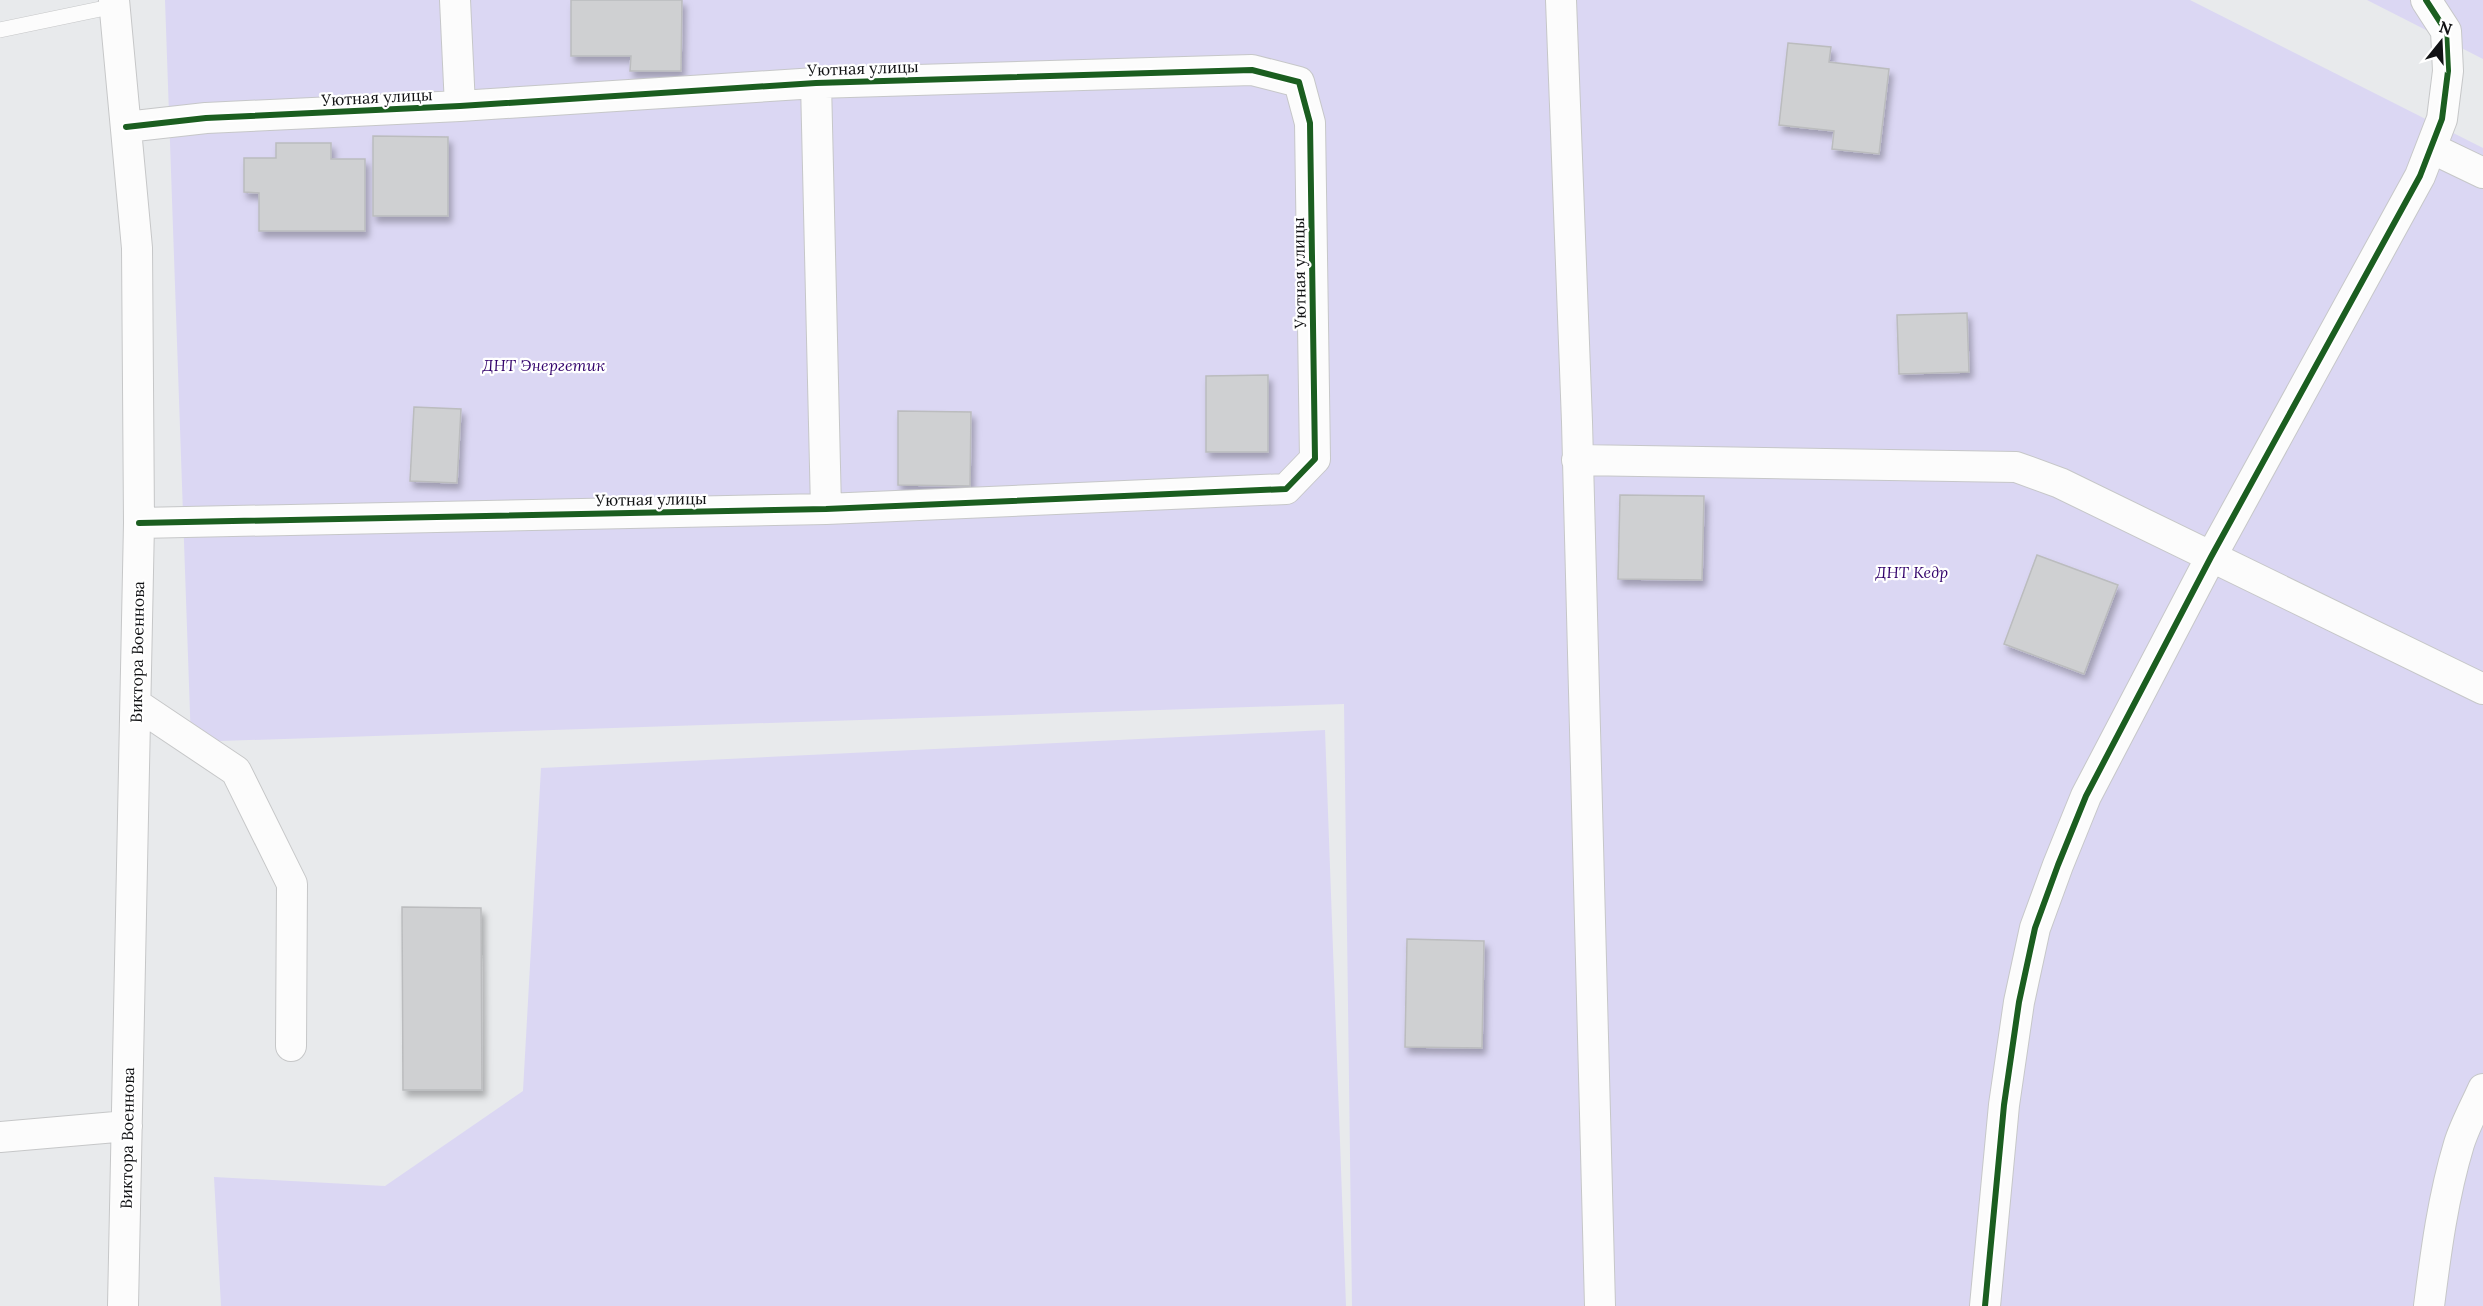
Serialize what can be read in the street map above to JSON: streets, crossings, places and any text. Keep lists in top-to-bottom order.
{
  "streets": {
    "street": ["Уютная улицы", "Виктора Военнова"]
  },
  "crossings": [
    ["Уютная улицы", "Виктора Военнова"]
  ],
  "parks": ["ДНТ Энергетик", "ДНТ Кедр"],
  "north": "top"
}
